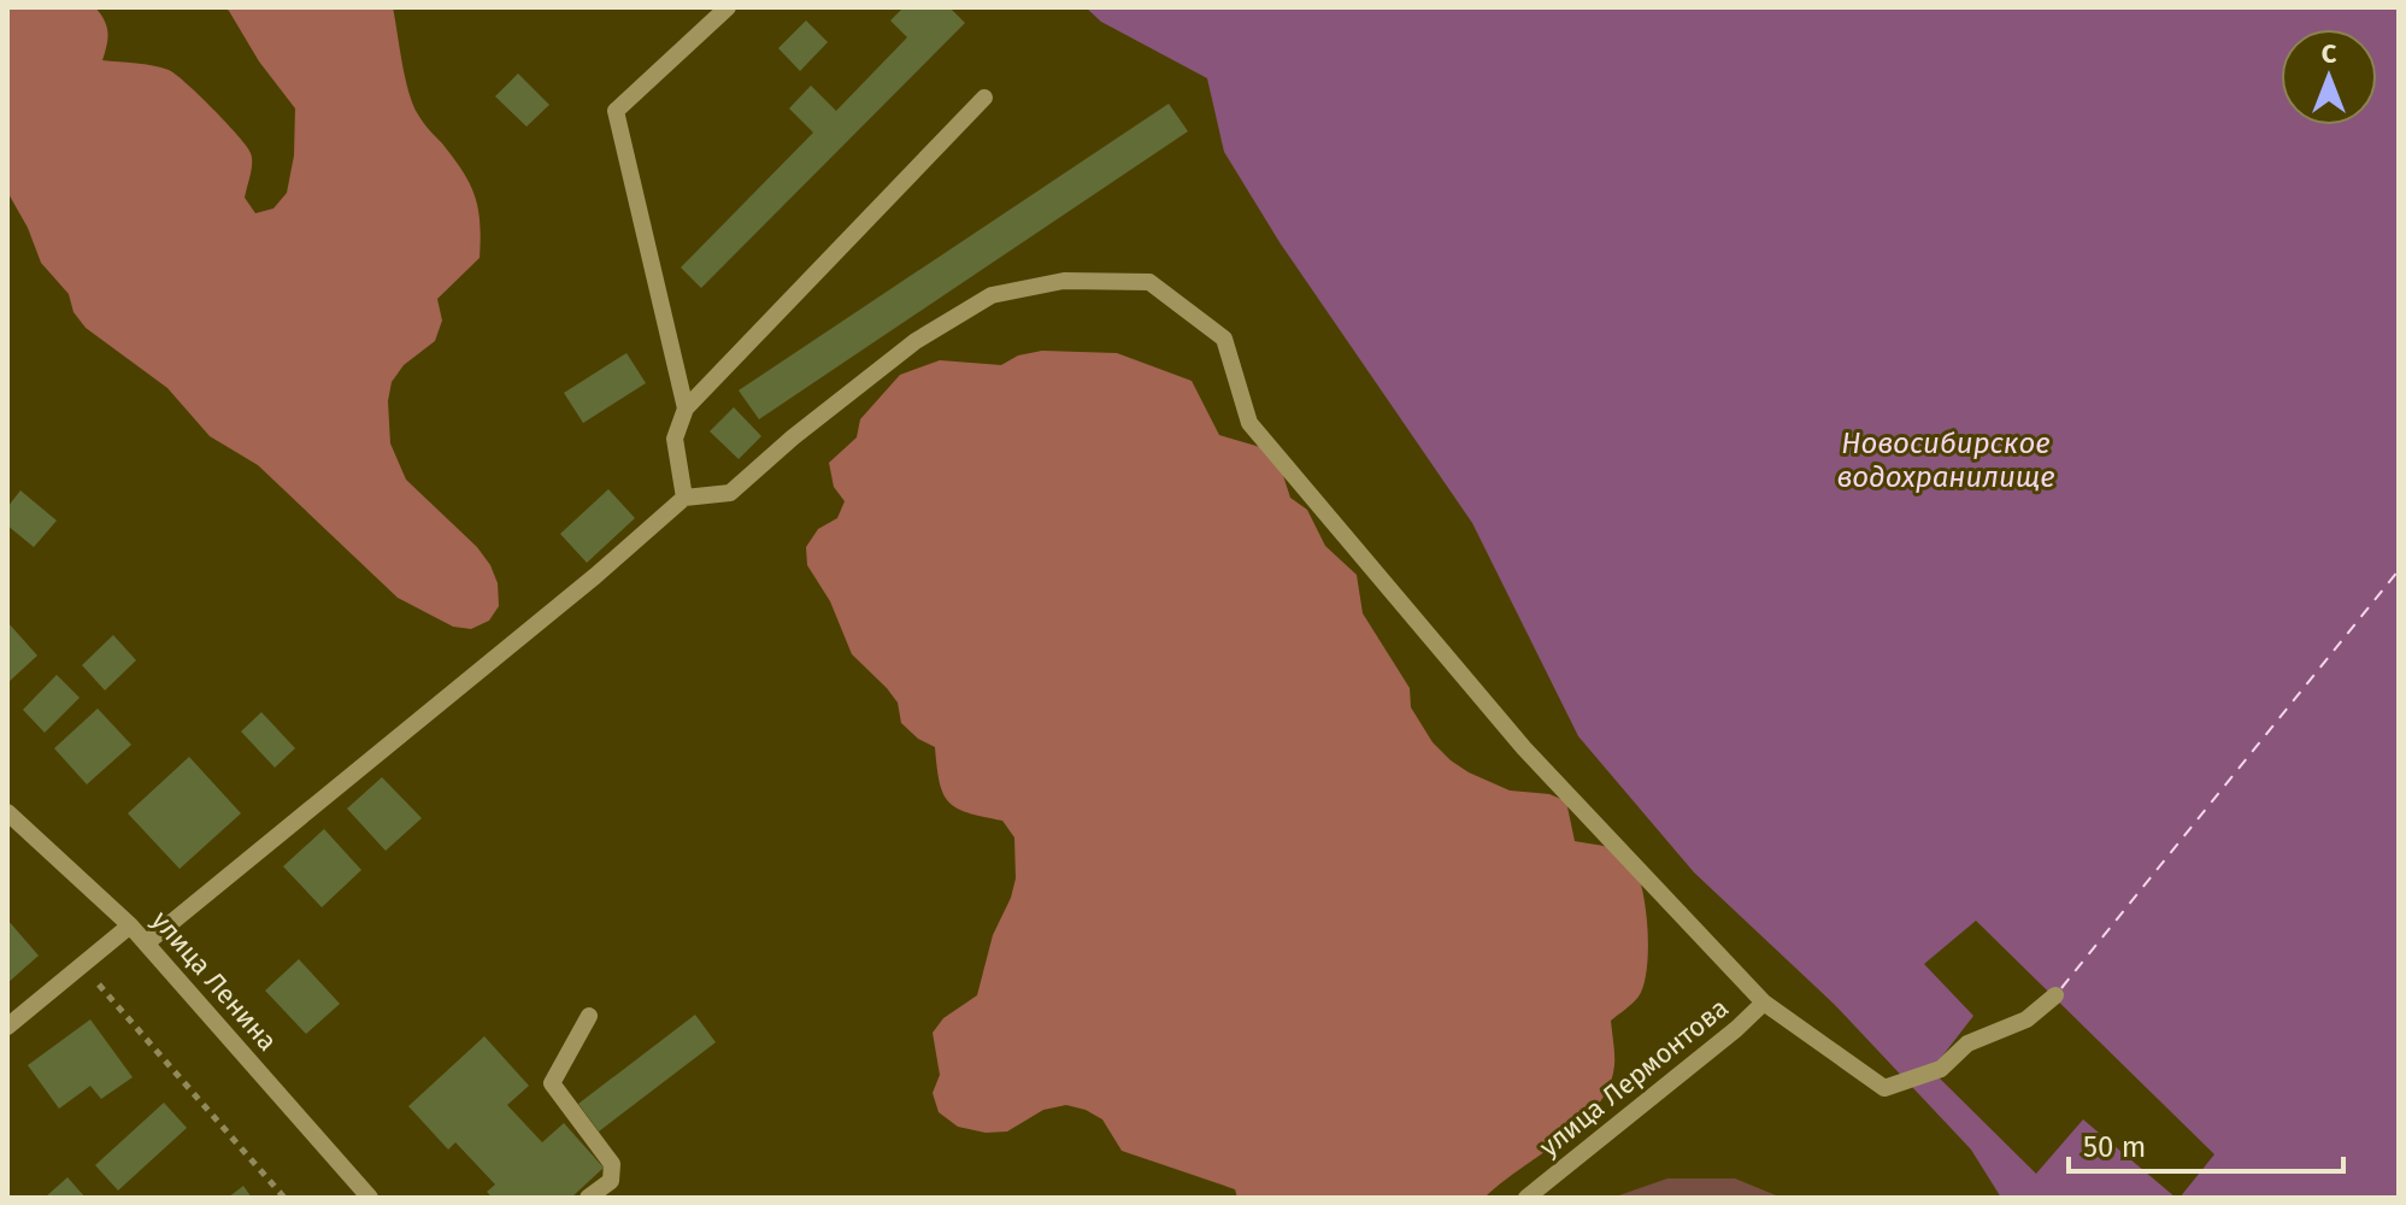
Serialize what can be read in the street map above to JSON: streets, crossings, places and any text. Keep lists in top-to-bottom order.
{
  "streets": {
    "street": ["улица Ленина", "улица Лермонтова"]
  },
  "water": ["Новосибирское водохранилище"],
  "scale_bar": "50 m",
  "north": "top"
}
